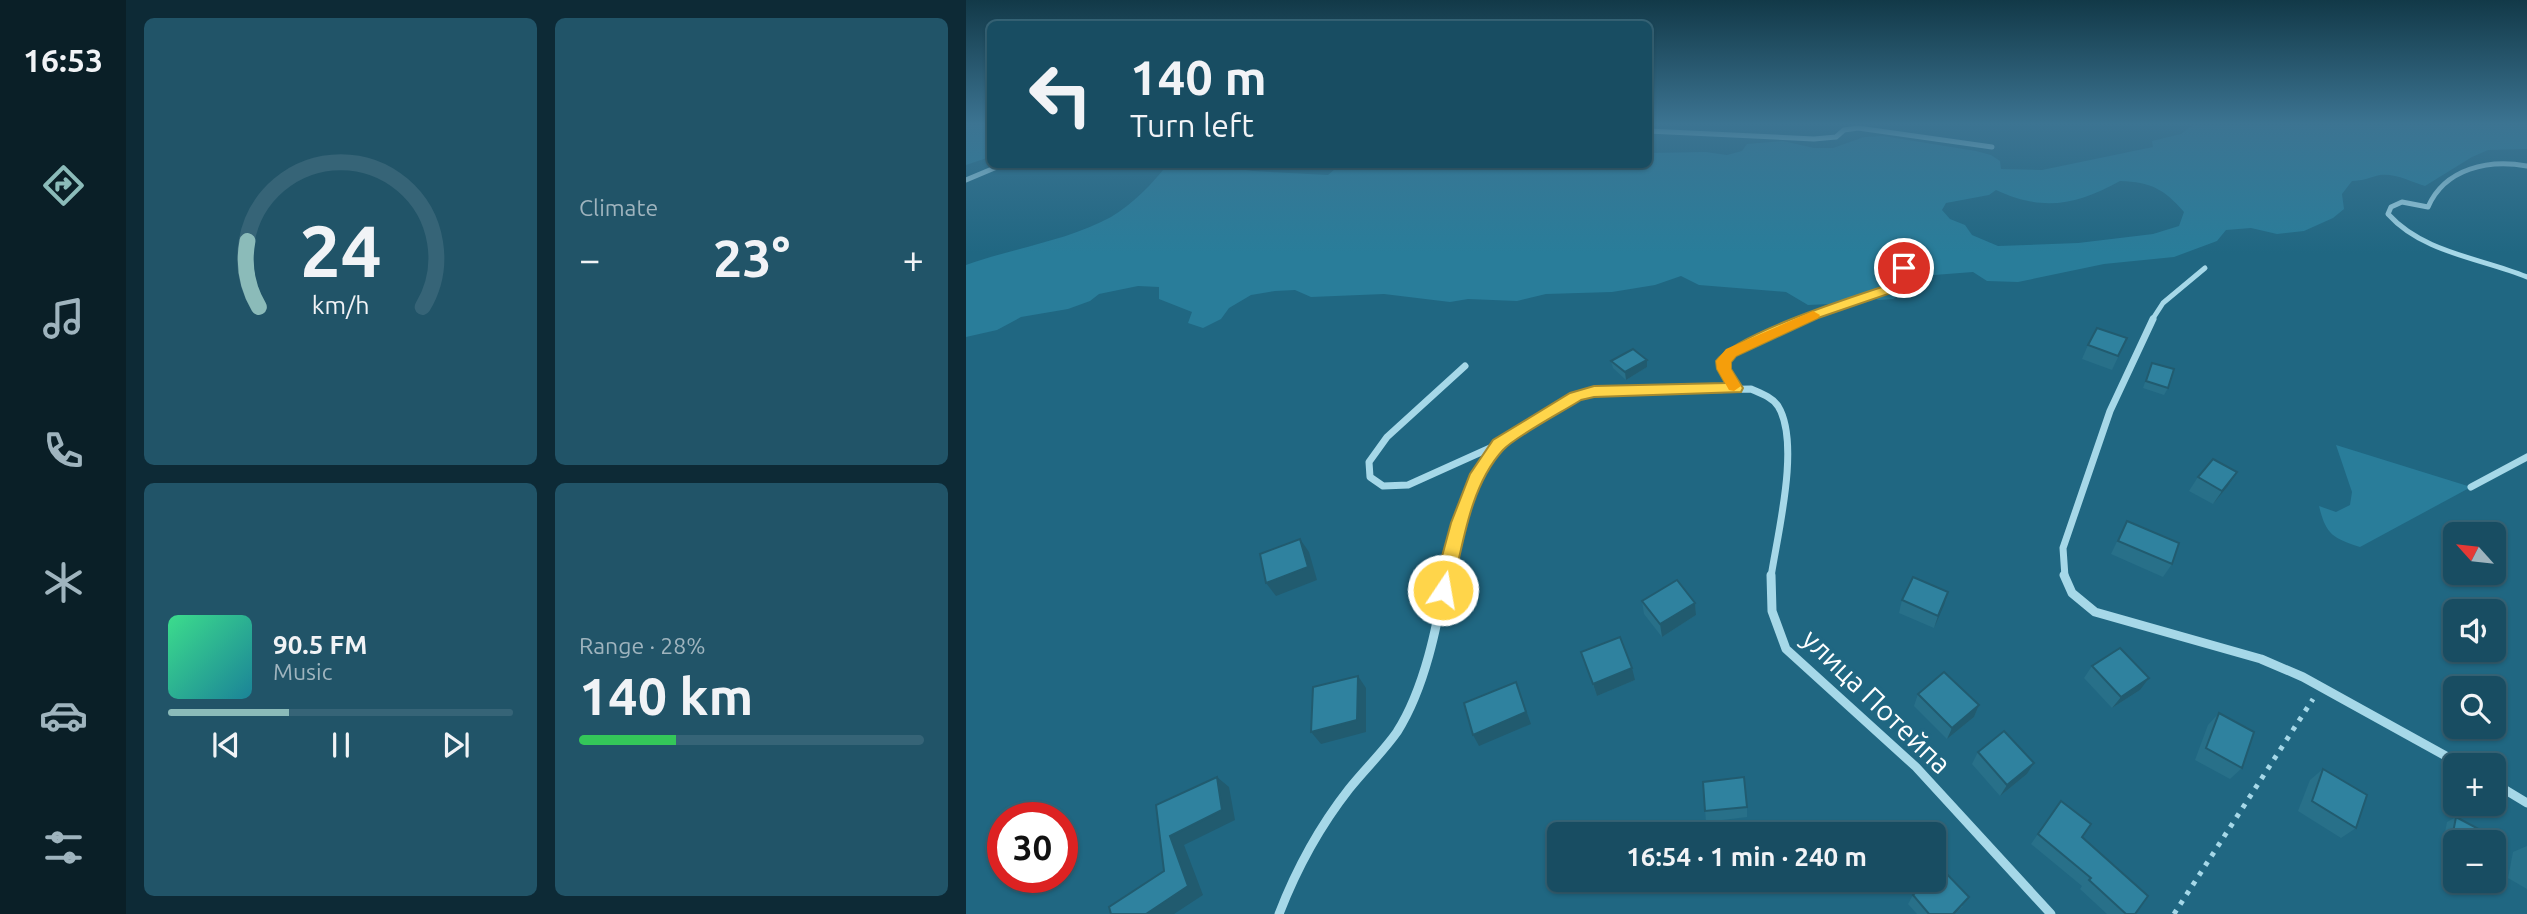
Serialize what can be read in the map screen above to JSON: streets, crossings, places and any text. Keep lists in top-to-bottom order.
{
  "streets": {
    "street": ["улица Потейпа"]
  },
  "north": "top left",
  "page": {
    "tabs": "16:53",
    "tile": [
      "Climate",
      ["Range · 28%", "140 km"]
    ],
    "turn": ["140 m", "Turn left"],
    "heat": ["−", "23°", "+"],
    "map_buttons": ["+", "−"],
    "song": ["90.5 FM", "Music"],
    "limit": "30",
    "trip": "16:54 · 1 min · 240 m",
    "gauge": ["24", "km/h"]
  }
}
